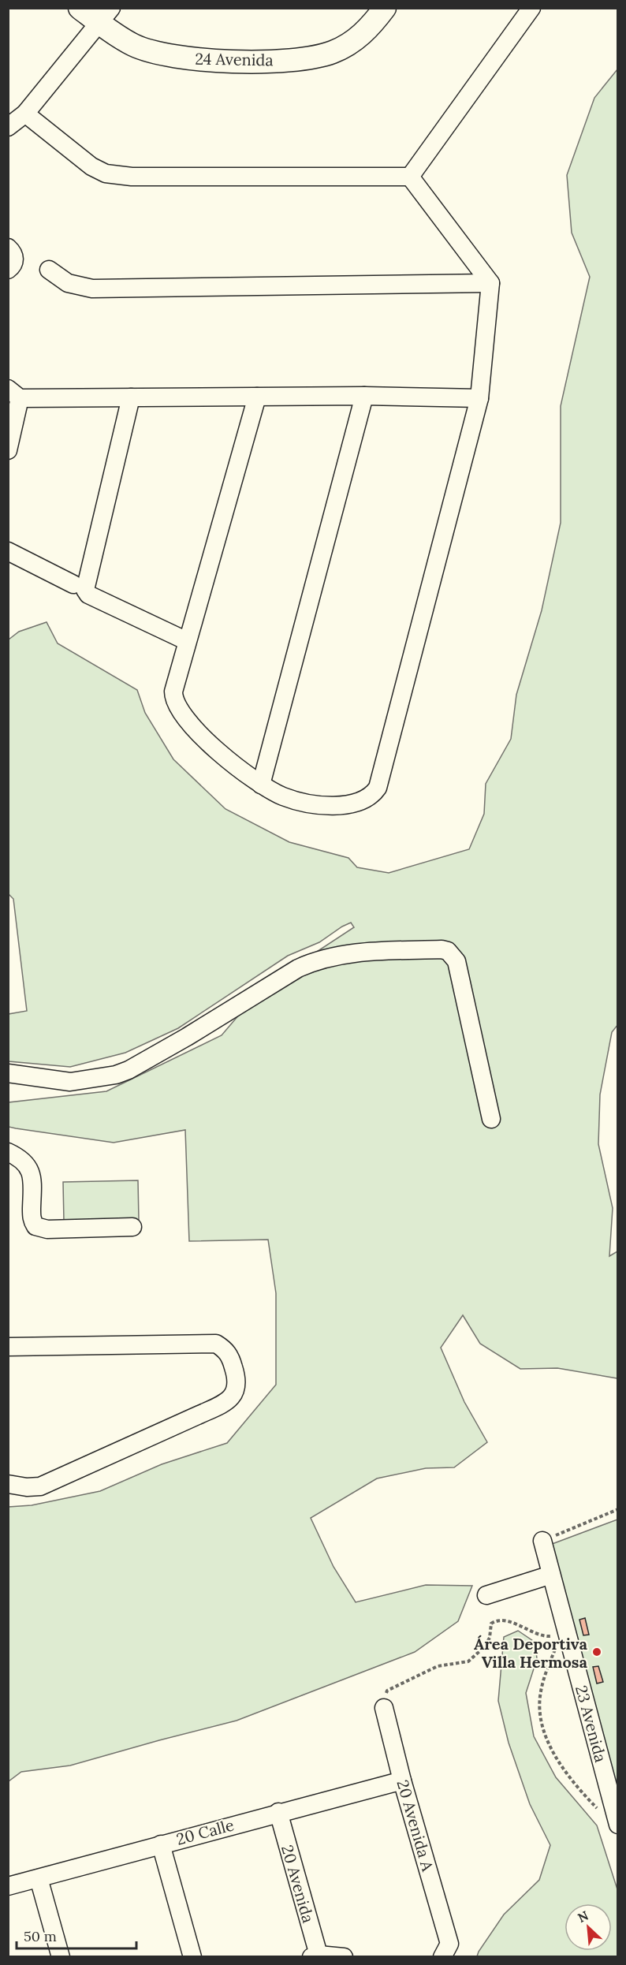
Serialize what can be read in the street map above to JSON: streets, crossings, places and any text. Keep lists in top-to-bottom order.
{
  "streets": {
    "main road": ["24 Avenida"],
    "street": [
      "23 Avenida",
      "20 Avenida A",
      "20 Calle",
      "20 Avenida"
    ]
  },
  "crossings": [
    ["20 Avenida A", "20 Calle"],
    ["20 Calle", "20 Avenida"]
  ],
  "places": ["Área Deportiva Villa Hermosa"],
  "scale_bar": "50 m",
  "north": "top left"
}
